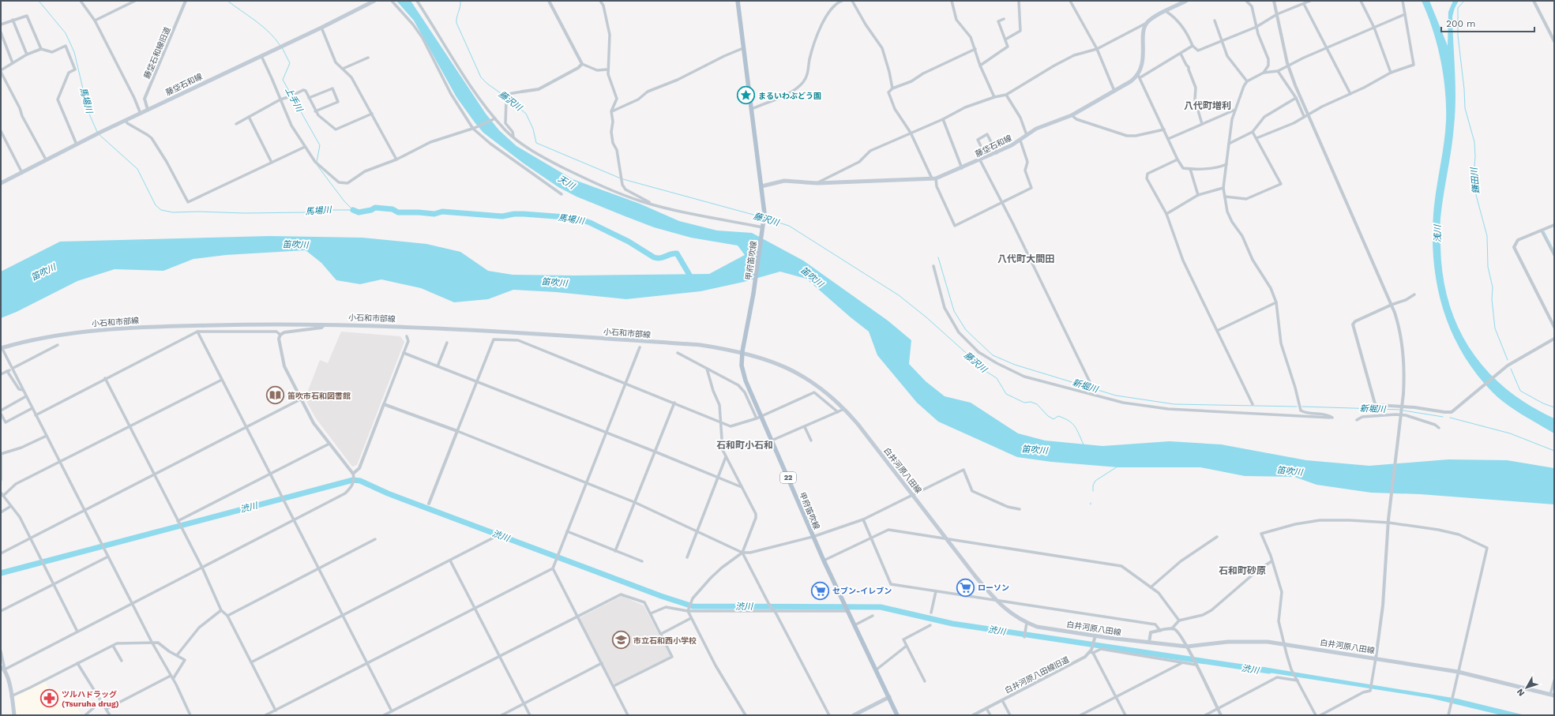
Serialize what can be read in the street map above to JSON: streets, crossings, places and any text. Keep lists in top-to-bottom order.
{
  "streets": {
    "main road": [
      "藤垈石和線",
      "甲府笛吹線",
      "小石和市部線",
      "白井河原八田線",
      "22"
    ],
    "street": ["藤垈石和線旧道", "白井河原八田線旧道"]
  },
  "crossings": [
    ["藤垈石和線旧道", "藤垈石和線"],
    ["藤垈石和線", "22"],
    ["甲府笛吹線", "小石和市部線"],
    ["甲府笛吹線", "白井河原八田線"],
    ["甲府笛吹線", "22"],
    ["小石和市部線", "白井河原八田線"]
  ],
  "districts": [
    "八代町増利",
    "八代町大間田",
    "石和町小石和",
    "石和町砂原"
  ],
  "water": [
    "上手川",
    "馬場川",
    "藤沢川",
    "鎌田川",
    "天川",
    "浅川",
    "笛吹川",
    "新堀川",
    "渋川"
  ],
  "places": {
    "place": ["まるいわぶどう園"],
    "library": ["笛吹市石和図書館"],
    "supermarket": ["ローソン", "セブン-イレブン"],
    "school or university": ["市立石和西小学校"],
    "pharmacy": ["ツルハドラッグ (Tsuruha drug)"]
  },
  "scale_bar": "200 m",
  "north": "bottom left"
}
